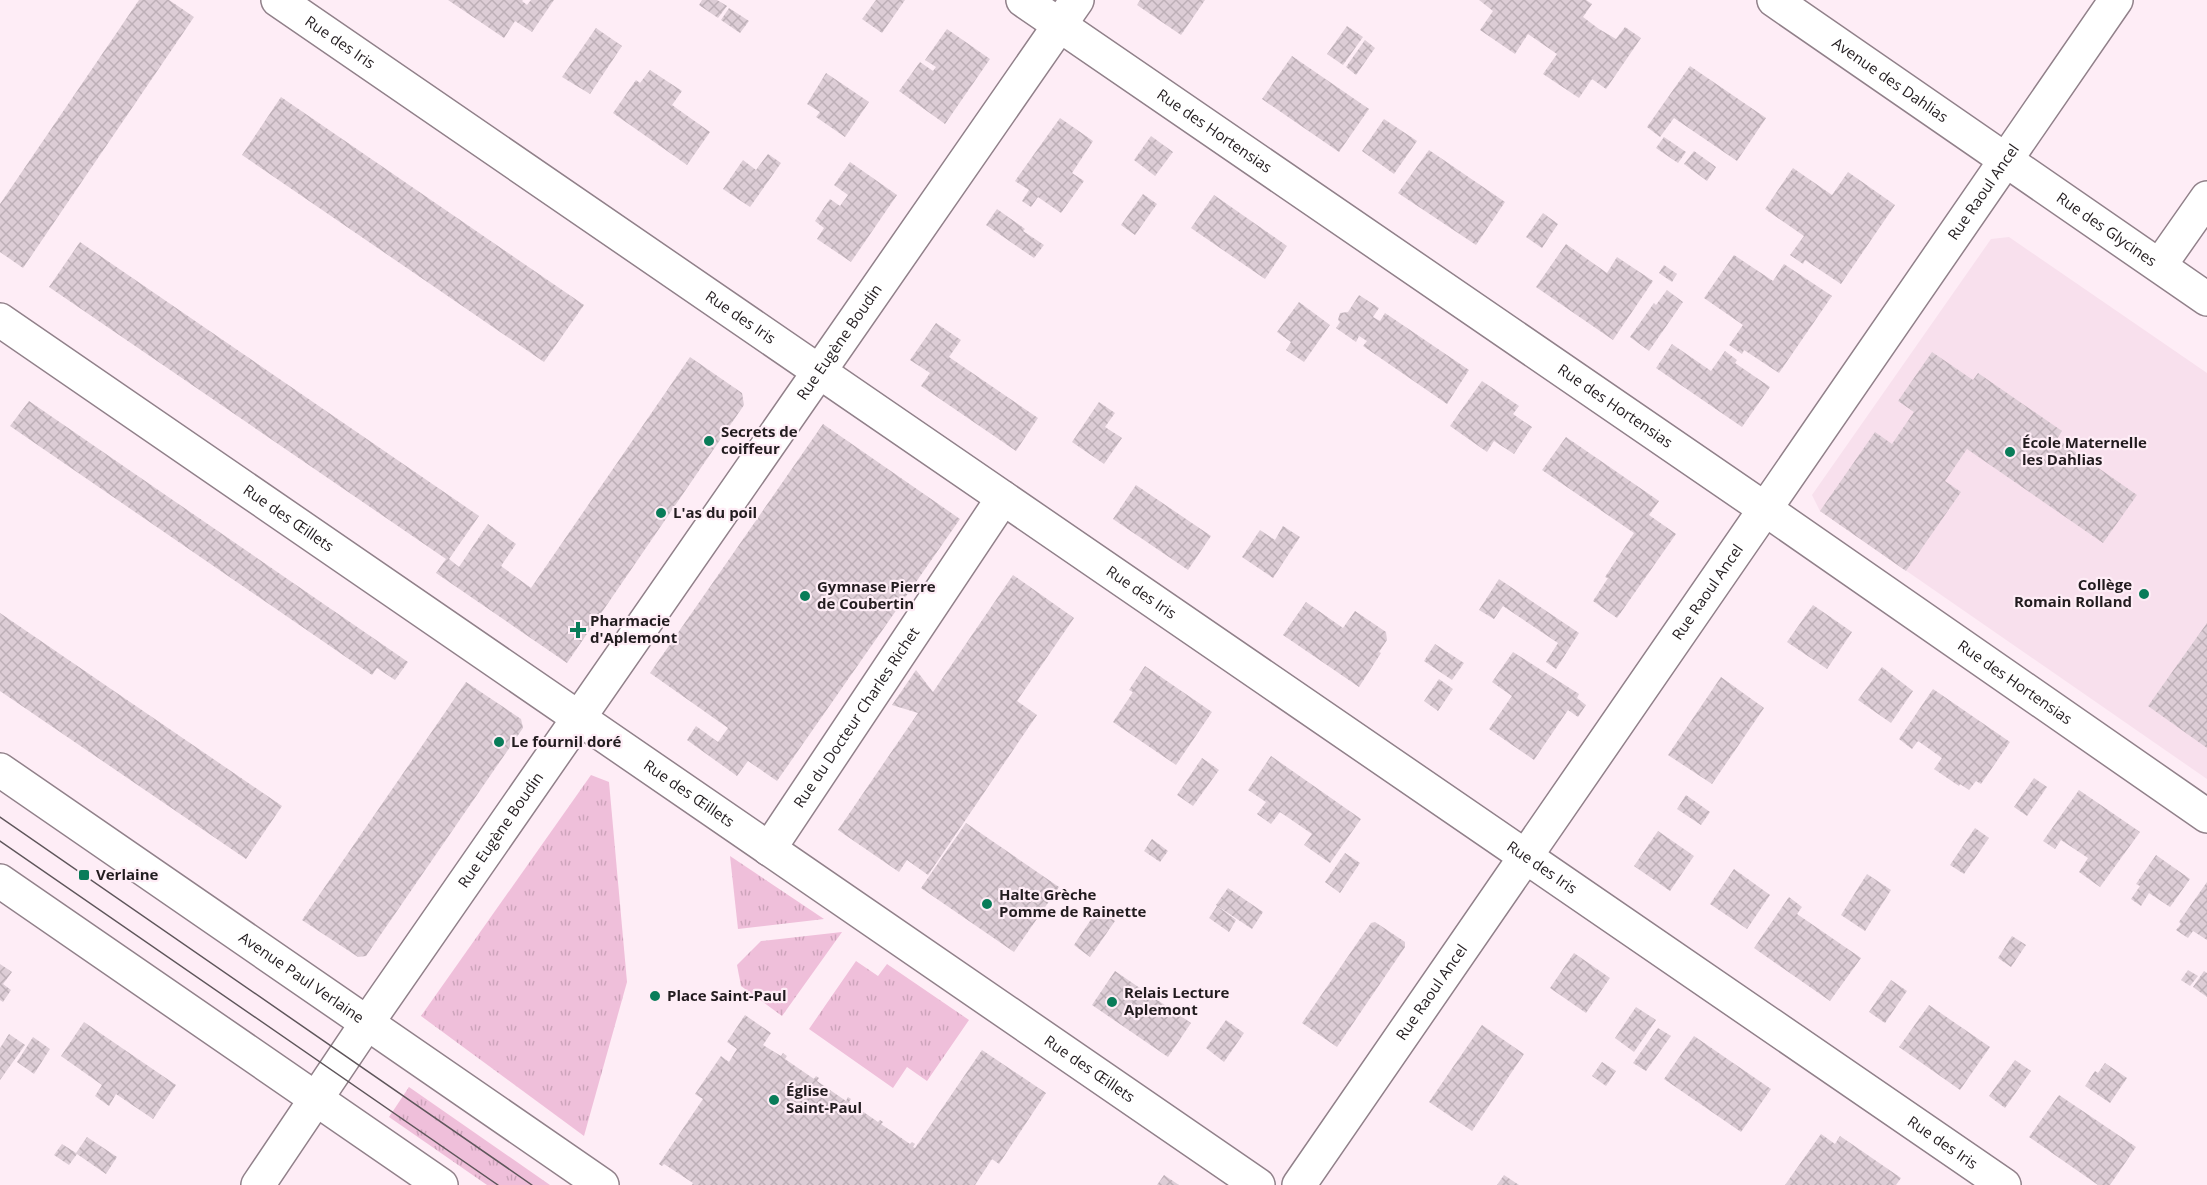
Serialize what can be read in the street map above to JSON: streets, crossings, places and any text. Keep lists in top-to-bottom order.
{
  "streets": {
    "street": [
      "Rue des Iris",
      "Avenue des Dahlias",
      "Rue des Hortensias",
      "Rue Raoul Ancel",
      "Rue des Glycines",
      "Rue Eugène Boudin",
      "Rue des Œillets",
      "Rue du Docteur Charles Richet",
      "Avenue Paul Verlaine"
    ]
  },
  "crossings": [
    ["Rue des Iris", "Rue Raoul Ancel"],
    ["Rue des Iris", "Rue Eugène Boudin"],
    ["Rue des Iris", "Rue du Docteur Charles Richet"],
    ["Avenue des Dahlias", "Rue Raoul Ancel"],
    ["Avenue des Dahlias", "Rue des Glycines"],
    ["Rue des Hortensias", "Rue Raoul Ancel"],
    ["Rue des Hortensias", "Rue Eugène Boudin"],
    ["Rue Raoul Ancel", "Rue des Glycines"],
    ["Rue Eugène Boudin", "Rue des Œillets"],
    ["Rue Eugène Boudin", "Avenue Paul Verlaine"],
    ["Rue des Œillets", "Rue du Docteur Charles Richet"]
  ],
  "places": {
    "other": [
      "Secrets de coiffeur",
      "École Maternelle les Dahlias",
      "L'as du poil",
      "Collège Romain Rolland",
      "Gymnase Pierre de Coubertin",
      "Le fournil doré",
      "Halte Grèche Pomme de Rainette",
      "Place Saint-Paul",
      "Relais Lecture Aplemont",
      "Église Saint-Paul"
    ],
    "health": ["Pharmacie d'Aplemont"],
    "transit": ["Verlaine"]
  }
}
